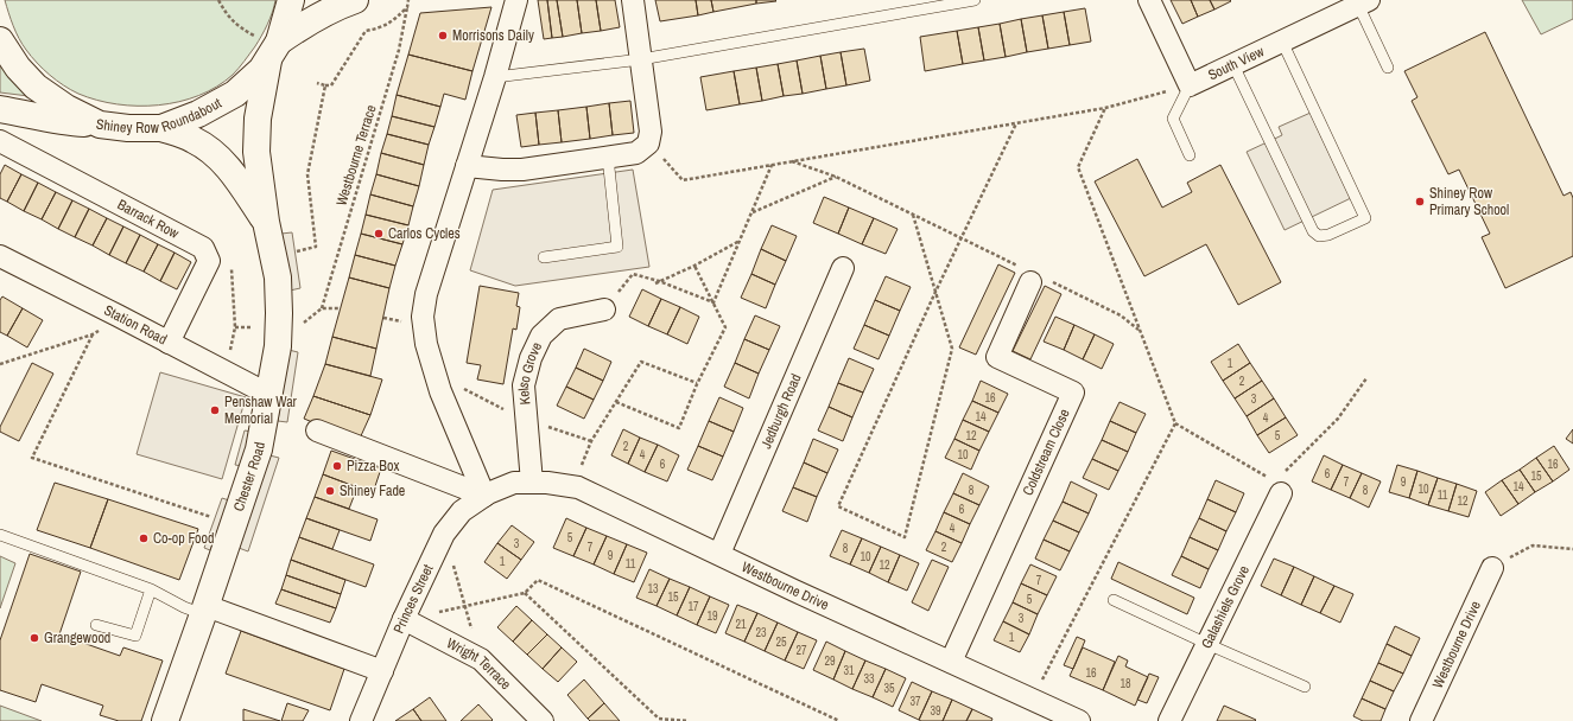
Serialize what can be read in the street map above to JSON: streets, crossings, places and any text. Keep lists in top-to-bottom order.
{
  "streets": {
    "main road": ["Shiney Row Roundabout", "Chester Road"],
    "street": [
      "South View",
      "Barrack Row",
      "Station Road",
      "Kelso Grove",
      "Jedburgh Road",
      "Coldstream Close",
      "Westbourne Drive",
      "Princes Street",
      "Galashiels Grove",
      "Wright Terrace"
    ],
    "path": ["Westbourne Terrace"]
  },
  "crossings": [
    ["Shiney Row Roundabout", "Chester Road"],
    ["Station Road", "Chester Road"],
    ["Kelso Grove", "Westbourne Drive"],
    ["Jedburgh Road", "Westbourne Drive"],
    ["Coldstream Close", "Westbourne Drive"],
    ["Westbourne Drive", "Princes Street"],
    ["Princes Street", "Wright Terrace"]
  ],
  "places": [
    "Morrisons Daily",
    "Shiney Row Primary School",
    "Carlos Cycles",
    "Penshaw War Memorial",
    "Pizza Box",
    "Shiney Fade",
    "Co-op Food",
    "Grangewood"
  ],
  "house_numbers": [
    "1",
    "2",
    "16",
    "3",
    "14",
    "4",
    "12",
    "5",
    "2",
    "4",
    "10",
    "6",
    "16",
    "6",
    "15",
    "7",
    "9",
    "14",
    "10",
    "8",
    "8",
    "11",
    "12",
    "6",
    "4",
    "5",
    "3",
    "7",
    "2",
    "8",
    "9",
    "10",
    "1",
    "11",
    "12",
    "7",
    "13",
    "15",
    "5",
    "17",
    "19",
    "3",
    "21",
    "23",
    "1",
    "25",
    "27",
    "29",
    "31",
    "16",
    "33",
    "18",
    "35",
    "37",
    "39"
  ]
}
